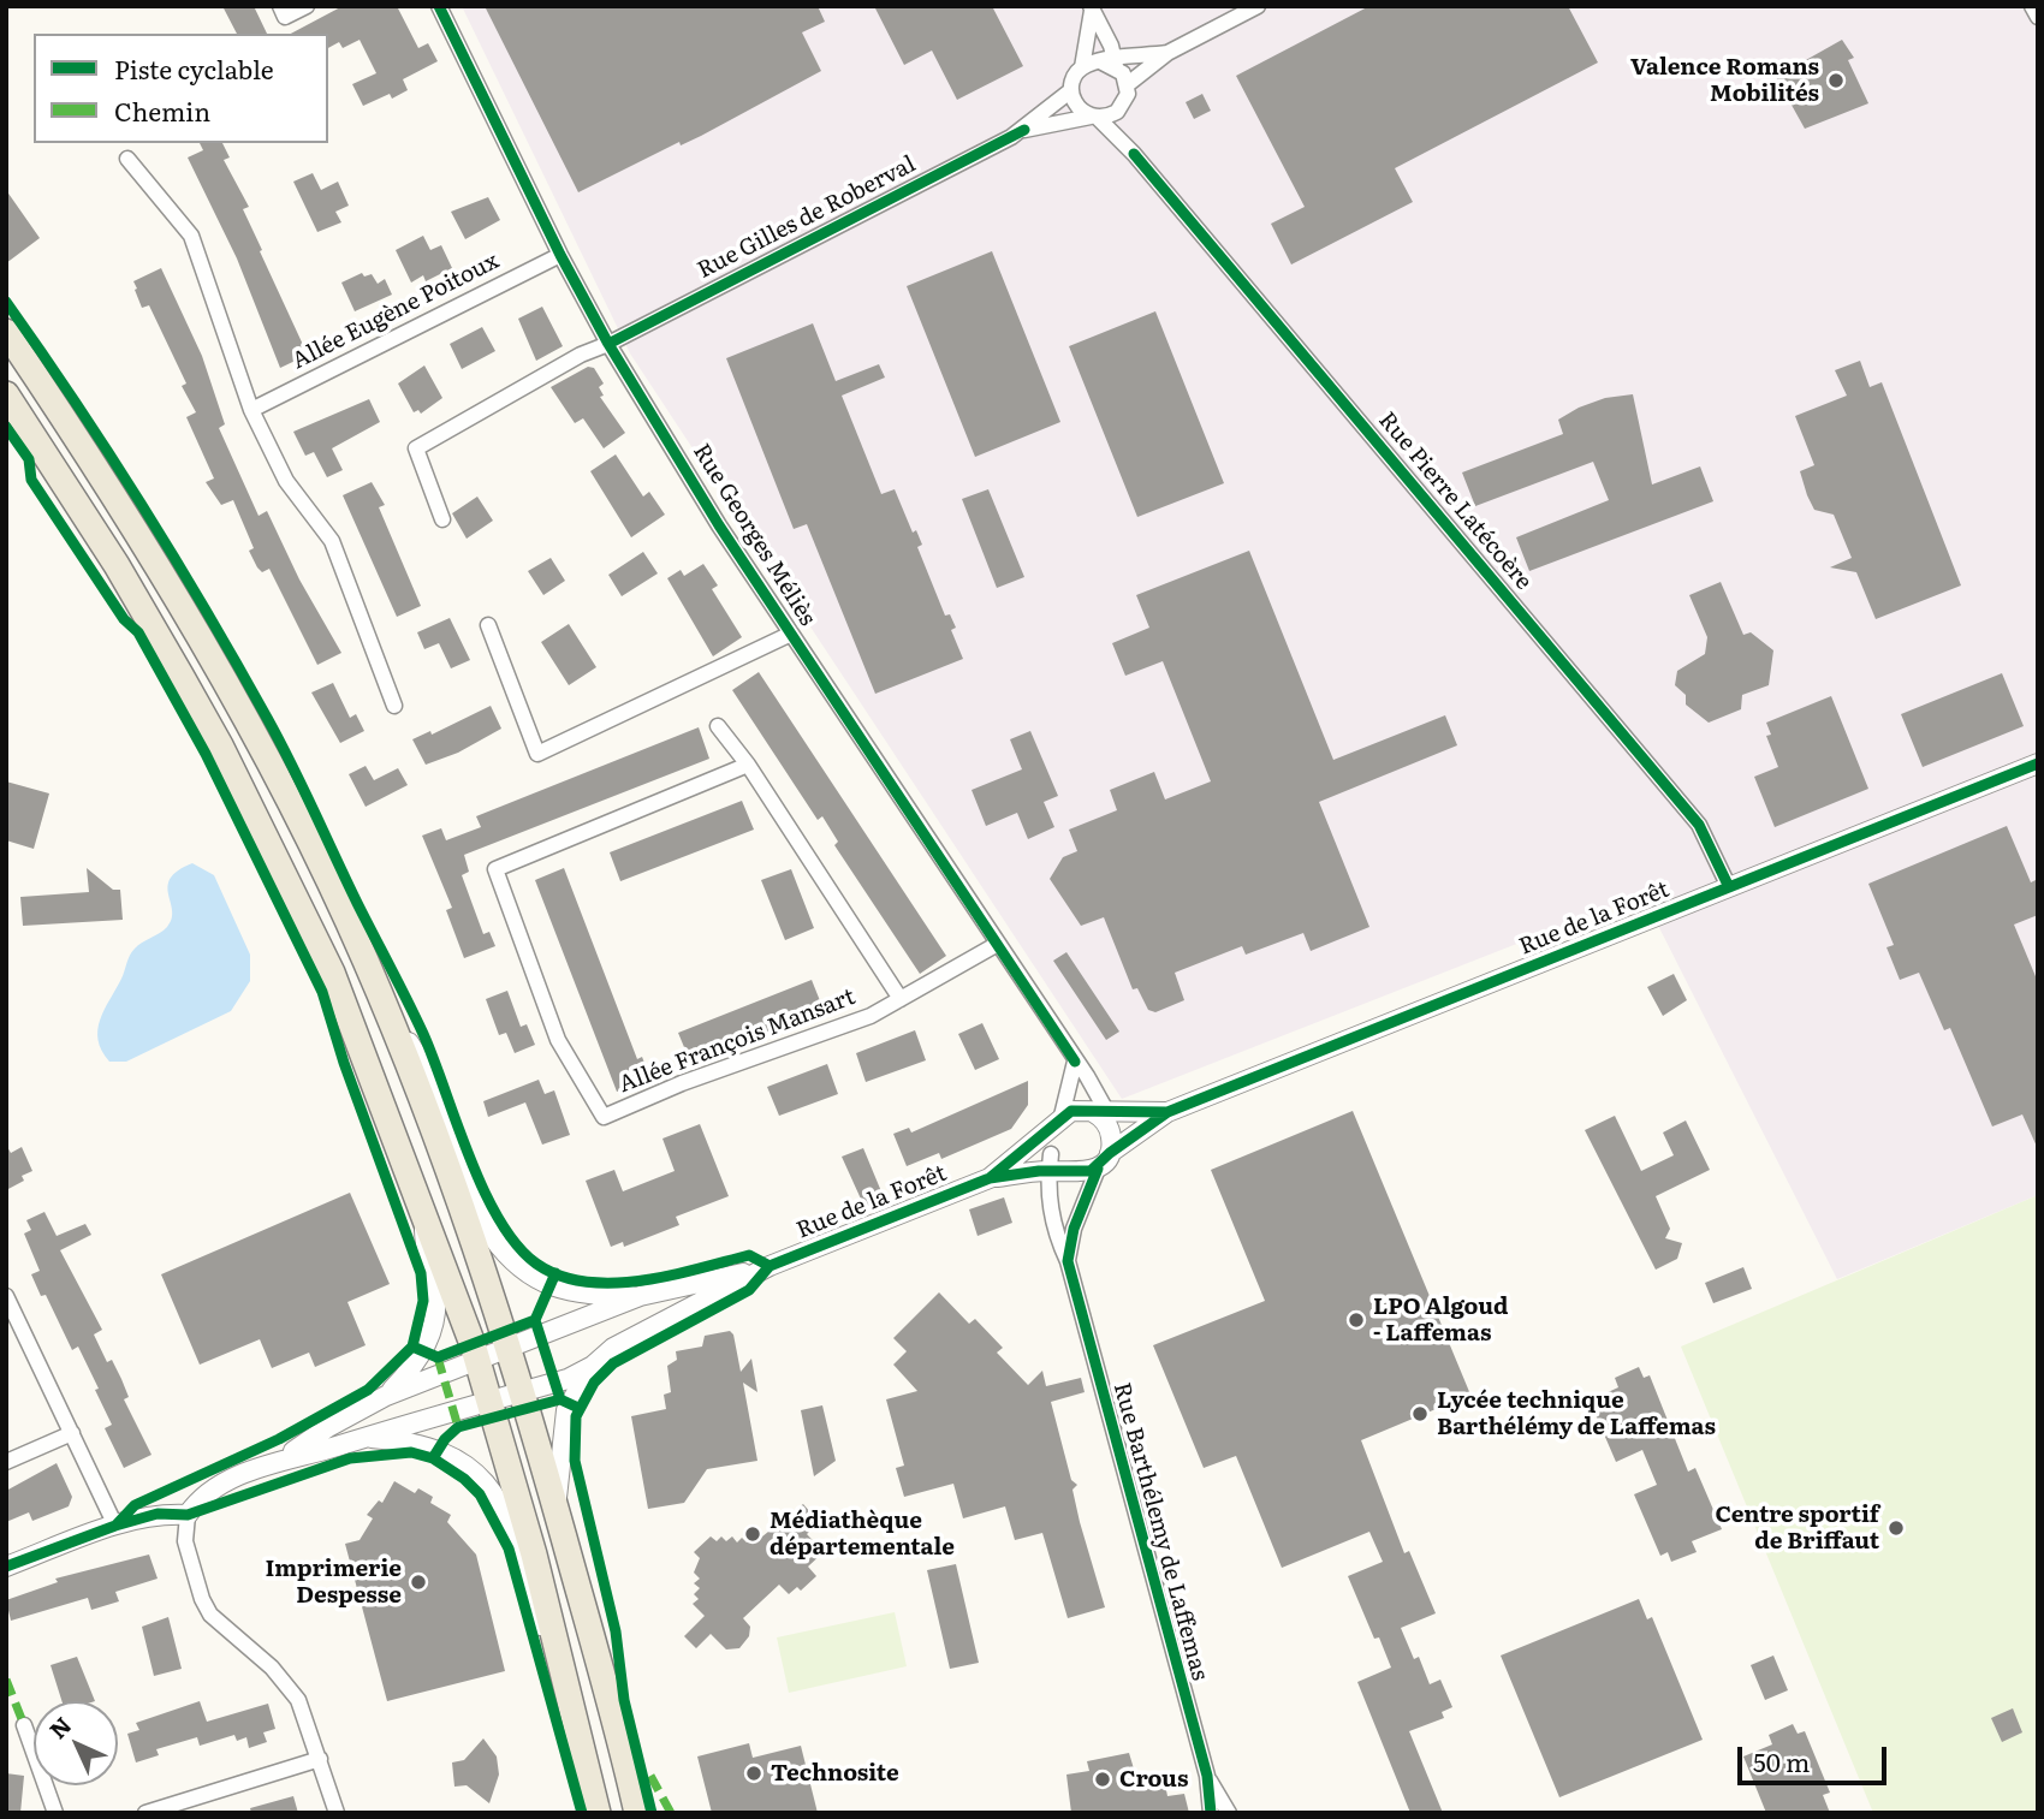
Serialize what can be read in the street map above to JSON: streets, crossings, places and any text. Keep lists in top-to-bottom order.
{
  "streets": {
    "street": [
      "Rue Gilles de Roberval",
      "Allée Eugène Poitoux",
      "Rue Pierre Latécoère",
      "Rue Georges Méliès",
      "Rue de la Forêt",
      "Allée François Mansart",
      "Rue Barthélemy de Laffemas"
    ]
  },
  "crossings": [
    ["Rue Gilles de Roberval", "Rue Pierre Latécoère"],
    ["Rue Gilles de Roberval", "Rue Georges Méliès"],
    ["Allée Eugène Poitoux", "Rue Georges Méliès"],
    ["Rue Pierre Latécoère", "Rue de la Forêt"],
    ["Rue Georges Méliès", "Rue de la Forêt"],
    ["Rue Georges Méliès", "Allée François Mansart"],
    ["Rue Georges Méliès", "Rue Barthélemy de Laffemas"],
    ["Rue de la Forêt", "Rue Barthélemy de Laffemas"]
  ],
  "places": [
    "Valence Romans Mobilités",
    "LPO Algoud - Laffemas",
    "Lycée technique Barthélémy de Laffemas",
    "Centre sportif de Briffaut",
    "Médiathèque départementale",
    "Imprimerie Despesse",
    "Technosite",
    "Crous"
  ],
  "legend": ["Piste cyclable", "Chemin"],
  "scale_bar": "50 m",
  "north": "top left"
}
